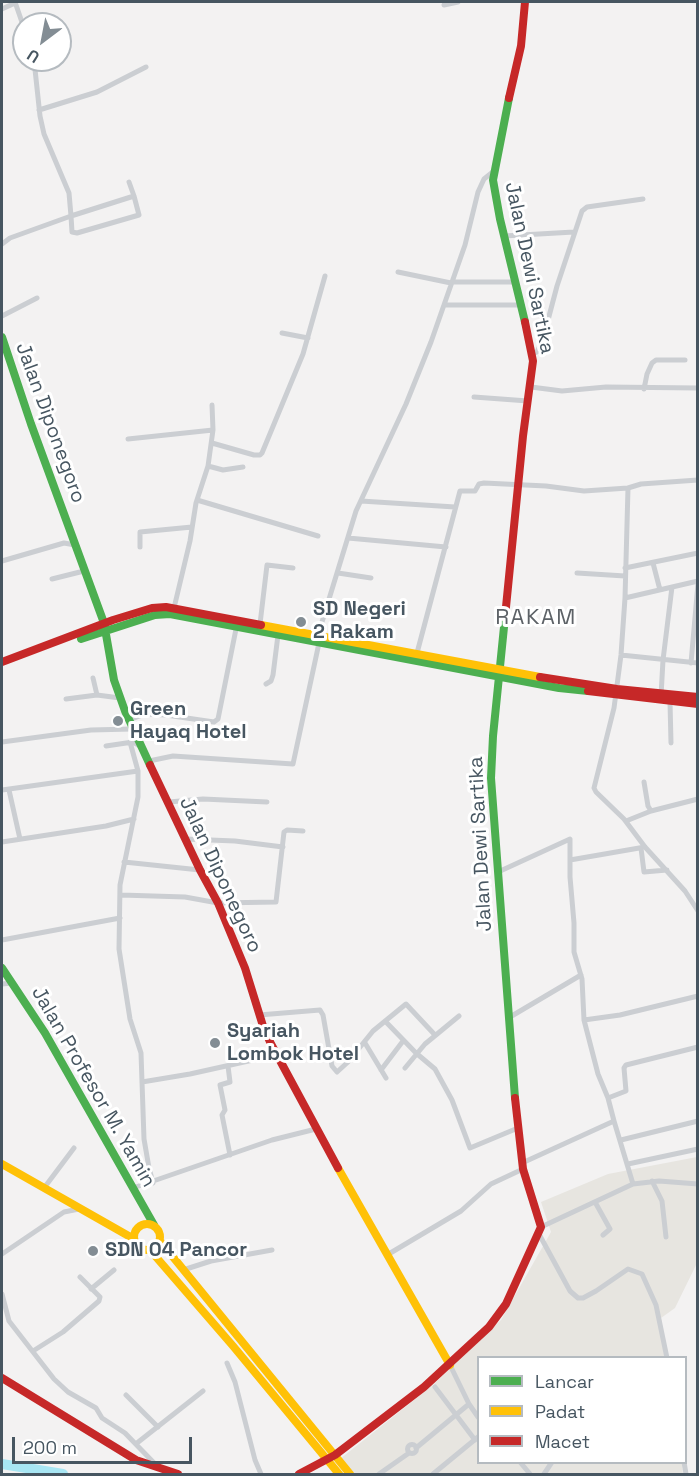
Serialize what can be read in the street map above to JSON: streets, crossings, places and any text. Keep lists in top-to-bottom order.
{
  "streets": {
    "street": ["Jalan Dewi Sartika", "Jalan Diponegoro", "Jalan Profesor M. Yamin"]
  },
  "districts": ["RAKAM"],
  "places": [
    "SD Negeri 2 Rakam",
    "Green Hayaq Hotel",
    "Syariah Lombok Hotel",
    "SDN 04 Pancor"
  ],
  "legend": ["Lancar", "Padat", "Macet"],
  "scale_bar": "200 m",
  "north": "bottom left"
}
